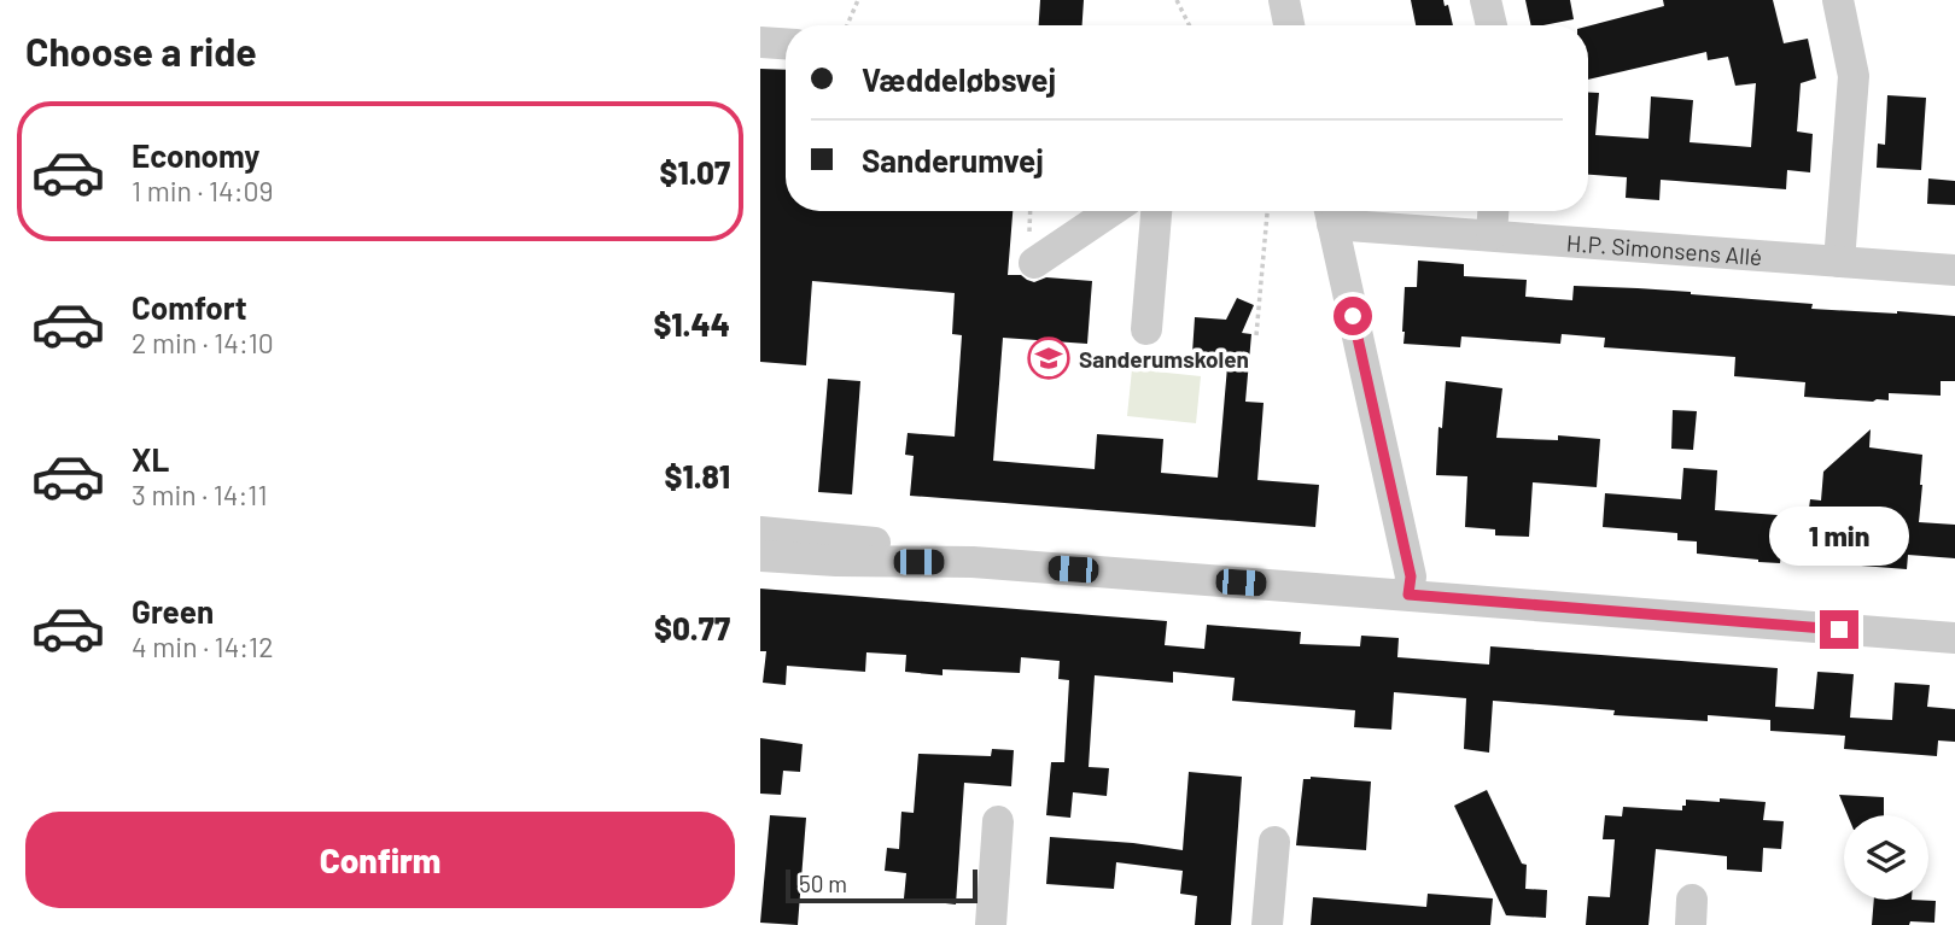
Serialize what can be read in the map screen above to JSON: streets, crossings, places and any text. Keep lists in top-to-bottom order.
{
  "streets": {
    "street": ["H.P. Simonsens Allé"]
  },
  "places": {
    "school or university": ["Sanderumskolen"]
  },
  "scale_bar": "50 m",
  "page": {
    "heading": "Choose a ride",
    "banner": ["Væddeløbsvej", "Sanderumvej"],
    "list": [
      {
        "name": "Economy",
        "note": "1 min · 14:09",
        "value": "$1.07"
      },
      {
        "name": "Comfort",
        "note": "2 min · 14:10",
        "value": "$1.44"
      },
      {
        "name": "XL",
        "note": "3 min · 14:11",
        "value": "$1.81"
      },
      {
        "name": "Green",
        "note": "4 min · 14:12",
        "value": "$0.77"
      }
    ],
    "bubble": "1 min",
    "buttons": "Confirm",
    "scale": "50 m"
  }
}
